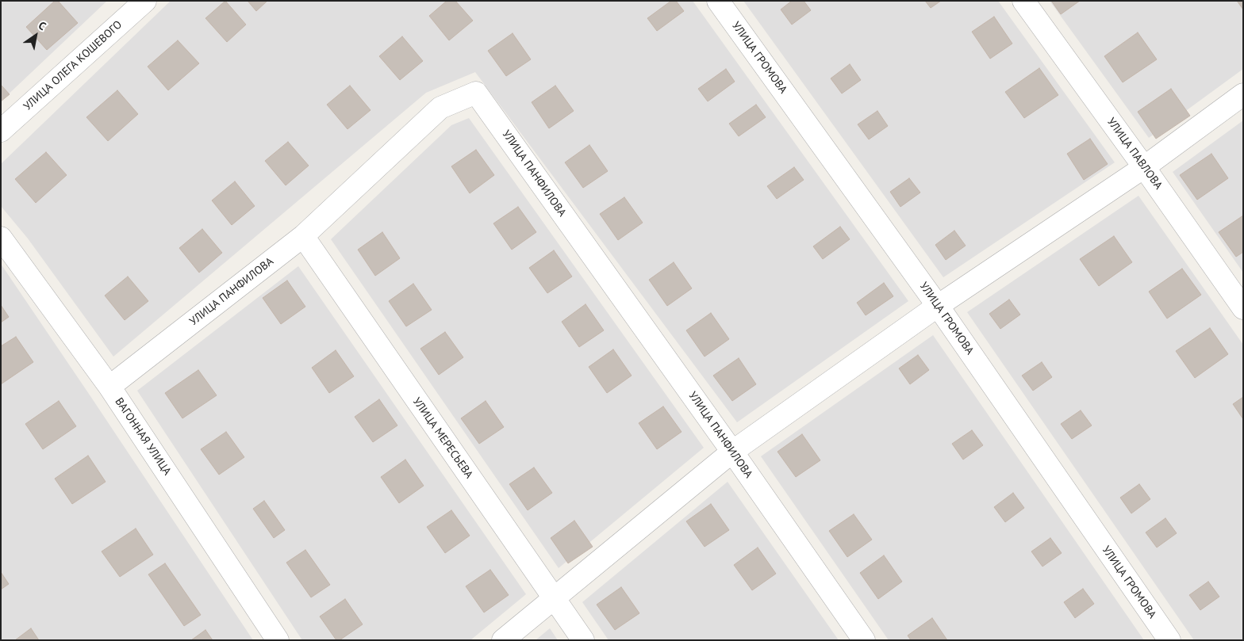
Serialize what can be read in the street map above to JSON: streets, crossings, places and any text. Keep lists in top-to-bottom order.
{
  "streets": {
    "street": [
      "УЛИЦА ГРОМОВА",
      "УЛИЦА ОЛЕГА КОШЕВОГО",
      "УЛИЦА ПАВЛОВА",
      "УЛИЦА ПАНФИЛОВА",
      "ВАГОННАЯ УЛИЦА",
      "УЛИЦА МЕРЕСЬЕВА"
    ]
  },
  "crossings": [
    ["УЛИЦА ПАНФИЛОВА", "ВАГОННАЯ УЛИЦА"],
    ["УЛИЦА ПАНФИЛОВА", "УЛИЦА МЕРЕСЬЕВА"]
  ],
  "north": "top right"
}
